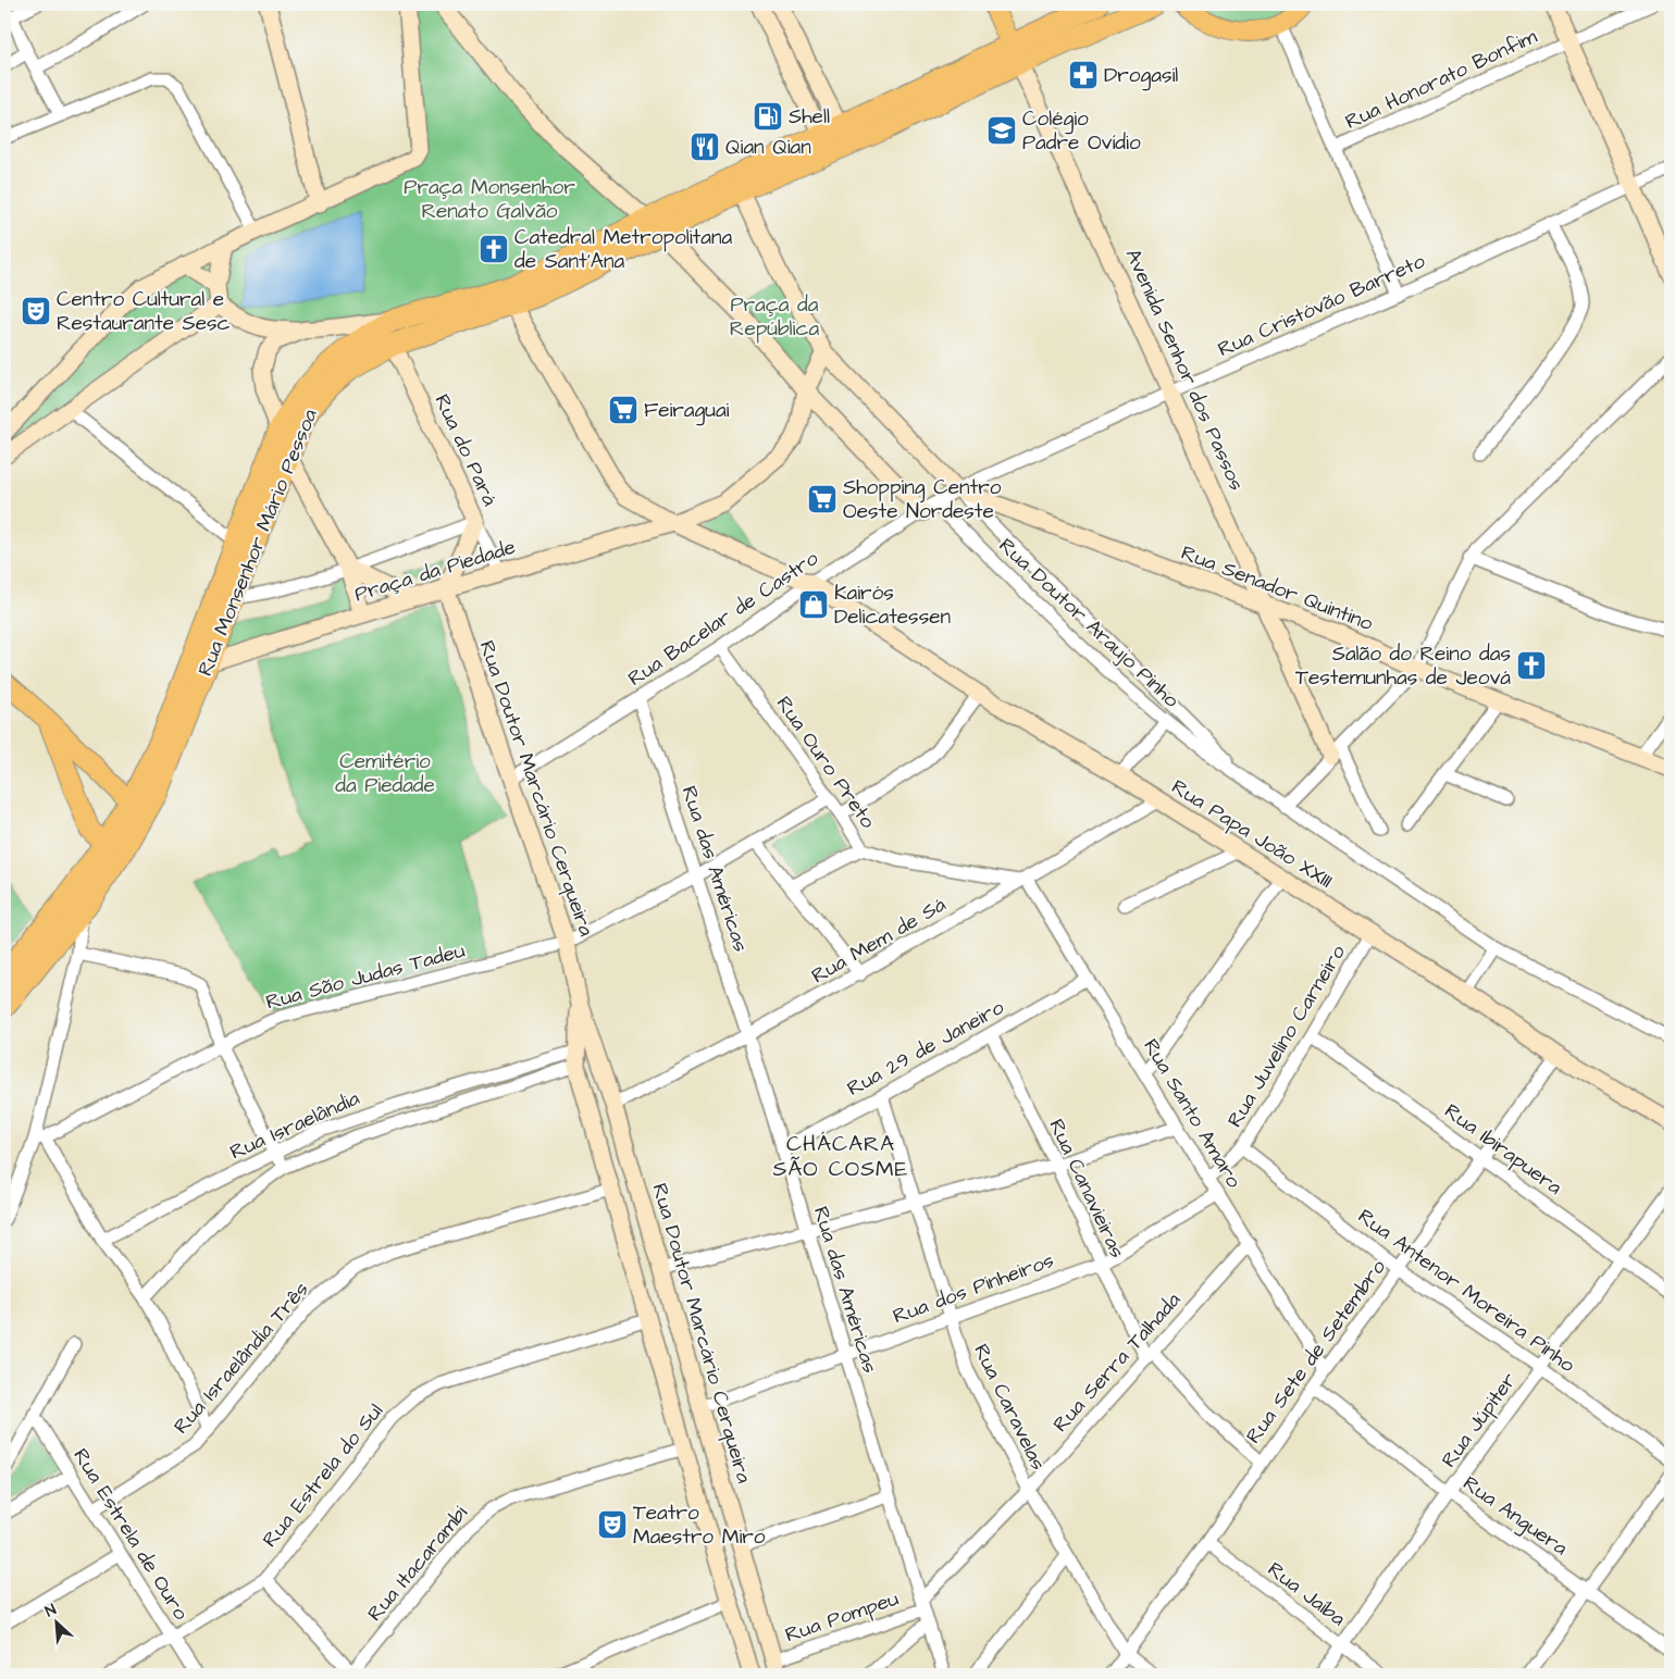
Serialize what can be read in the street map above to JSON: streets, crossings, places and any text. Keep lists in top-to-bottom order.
{
  "streets": {
    "highway": ["Rua Monsenhor Mário Pessoa"],
    "main road": ["Avenida Senhor dos Passos"],
    "street": [
      "Rua Honorato Bonfim",
      "Rua Cristóvão Barreto",
      "Rua do Pará",
      "Praça da Piedade",
      "Rua Senador Quintino",
      "Rua Bacelar de Castro",
      "Rua Doutor Araujo Pinho",
      "Rua Ouro Preto",
      "Rua Doutor Marcário Cerqueira",
      "Rua Papa João XXIII",
      "Rua das Américas",
      "Rua Mem de Sá",
      "Rua São Judas Tadeu",
      "Rua Juvelino Carneiro",
      "Rua 29 de Janeiro",
      "Rua Santo Amaro",
      "Rua Israelândia",
      "Rua Ibirapuera",
      "Rua Canavieiras",
      "Rua dos Pinheiros",
      "Rua Antenor Moreira Pinho",
      "Rua Sete de Setembro",
      "Rua Israelândia Três",
      "Rua Serra Talhada",
      "Rua Caravelas",
      "Rua Júpiter",
      "Rua Estrela do Sul",
      "Rua Anguera",
      "Rua Estrela de Ouro",
      "Rua Itacarambi",
      "Rua Jaíba",
      "Rua Pompeu"
    ]
  },
  "crossings": [
    ["Rua Cristóvão Barreto", "Avenida Senhor dos Passos"],
    ["Rua Cristóvão Barreto", "Rua Senador Quintino"],
    ["Rua Cristóvão Barreto", "Rua Bacelar de Castro"],
    ["Rua Cristóvão Barreto", "Rua Doutor Araujo Pinho"],
    ["Avenida Senhor dos Passos", "Rua Monsenhor Mário Pessoa"],
    ["Avenida Senhor dos Passos", "Rua Senador Quintino"],
    ["Rua do Pará", "Rua Monsenhor Mário Pessoa"],
    ["Rua do Pará", "Praça da Piedade"],
    ["Rua Monsenhor Mário Pessoa", "Praça da Piedade"],
    ["Rua Monsenhor Mário Pessoa", "Rua Papa João XXIII"],
    ["Praça da Piedade", "Rua Doutor Marcário Cerqueira"],
    ["Praça da Piedade", "Rua Papa João XXIII"],
    ["Rua Senador Quintino", "Rua Bacelar de Castro"],
    ["Rua Senador Quintino", "Rua Doutor Araujo Pinho"],
    ["Rua Bacelar de Castro", "Rua Doutor Araujo Pinho"],
    ["Rua Bacelar de Castro", "Rua Ouro Preto"],
    ["Rua Bacelar de Castro", "Rua Doutor Marcário Cerqueira"],
    ["Rua Bacelar de Castro", "Rua Papa João XXIII"],
    ["Rua Bacelar de Castro", "Rua das Américas"],
    ["Rua Ouro Preto", "Rua Mem de Sá"],
    ["Rua Ouro Preto", "Rua São Judas Tadeu"],
    ["Rua Ouro Preto", "Rua Santo Amaro"],
    ["Rua Doutor Marcário Cerqueira", "Rua Mem de Sá"],
    ["Rua Doutor Marcário Cerqueira", "Rua São Judas Tadeu"],
    ["Rua Doutor Marcário Cerqueira", "Rua Israelândia"],
    ["Rua Doutor Marcário Cerqueira", "Rua dos Pinheiros"],
    ["Rua Doutor Marcário Cerqueira", "Rua Israelândia Três"],
    ["Rua Doutor Marcário Cerqueira", "Rua Estrela do Sul"],
    ["Rua Doutor Marcário Cerqueira", "Rua Itacarambi"],
    ["Rua Doutor Marcário Cerqueira", "Rua Pompeu"],
    ["Rua Papa João XXIII", "Rua Mem de Sá"],
    ["Rua Papa João XXIII", "Rua Juvelino Carneiro"],
    ["Rua Papa João XXIII", "Rua Sete de Setembro"],
    ["Rua das Américas", "Rua Mem de Sá"],
    ["Rua das Américas", "Rua São Judas Tadeu"],
    ["Rua das Américas", "Rua 29 de Janeiro"],
    ["Rua das Américas", "Rua dos Pinheiros"],
    ["Rua das Américas", "Rua Serra Talhada"],
    ["Rua das Américas", "Rua Pompeu"],
    ["Rua Mem de Sá", "Rua Santo Amaro"],
    ["Rua Juvelino Carneiro", "Rua Santo Amaro"],
    ["Rua Juvelino Carneiro", "Rua Ibirapuera"],
    ["Rua Juvelino Carneiro", "Rua Antenor Moreira Pinho"],
    ["Rua 29 de Janeiro", "Rua Santo Amaro"],
    ["Rua 29 de Janeiro", "Rua Canavieiras"],
    ["Rua 29 de Janeiro", "Rua Caravelas"],
    ["Rua Santo Amaro", "Rua dos Pinheiros"],
    ["Rua Santo Amaro", "Rua Sete de Setembro"],
    ["Rua Santo Amaro", "Rua Serra Talhada"],
    ["Rua Ibirapuera", "Rua Sete de Setembro"],
    ["Rua Ibirapuera", "Rua Júpiter"],
    ["Rua Canavieiras", "Rua dos Pinheiros"],
    ["Rua Canavieiras", "Rua Sete de Setembro"],
    ["Rua Canavieiras", "Rua Serra Talhada"],
    ["Rua dos Pinheiros", "Rua Caravelas"],
    ["Rua Antenor Moreira Pinho", "Rua Sete de Setembro"],
    ["Rua Antenor Moreira Pinho", "Rua Júpiter"],
    ["Rua Sete de Setembro", "Rua Caravelas"],
    ["Rua Sete de Setembro", "Rua Anguera"],
    ["Rua Sete de Setembro", "Rua Jaíba"],
    ["Rua Israelândia Três", "Rua Estrela de Ouro"],
    ["Rua Serra Talhada", "Rua Caravelas"],
    ["Rua Serra Talhada", "Rua Pompeu"],
    ["Rua Júpiter", "Rua Anguera"],
    ["Rua Júpiter", "Rua Jaíba"],
    ["Rua Estrela do Sul", "Rua Estrela de Ouro"]
  ],
  "districts": ["CHÁCARA SÃO COSME"],
  "parks": ["Praça Monsenhor Renato Galvão", "Praça da República", "Cemitério da Piedade"],
  "places": {
    "pharmacy": ["Drogasil"],
    "fuel station": ["Shell"],
    "school or university": ["Colégio Padre Ovídio"],
    "restaurant": ["Qian Qian"],
    "church": ["Catedral Metropolitana de Sant'Ana", "Salão do Reino das Testemunhas de Jeová"],
    "theatre": ["Centro Cultural e Restaurante Sesc", "Teatro Maestro Miro"],
    "supermarket": ["Feiraguai", "Shopping Centro Oeste Nordeste"],
    "shop": ["Kairós Delicatessen"]
  },
  "north": "top left"
}
